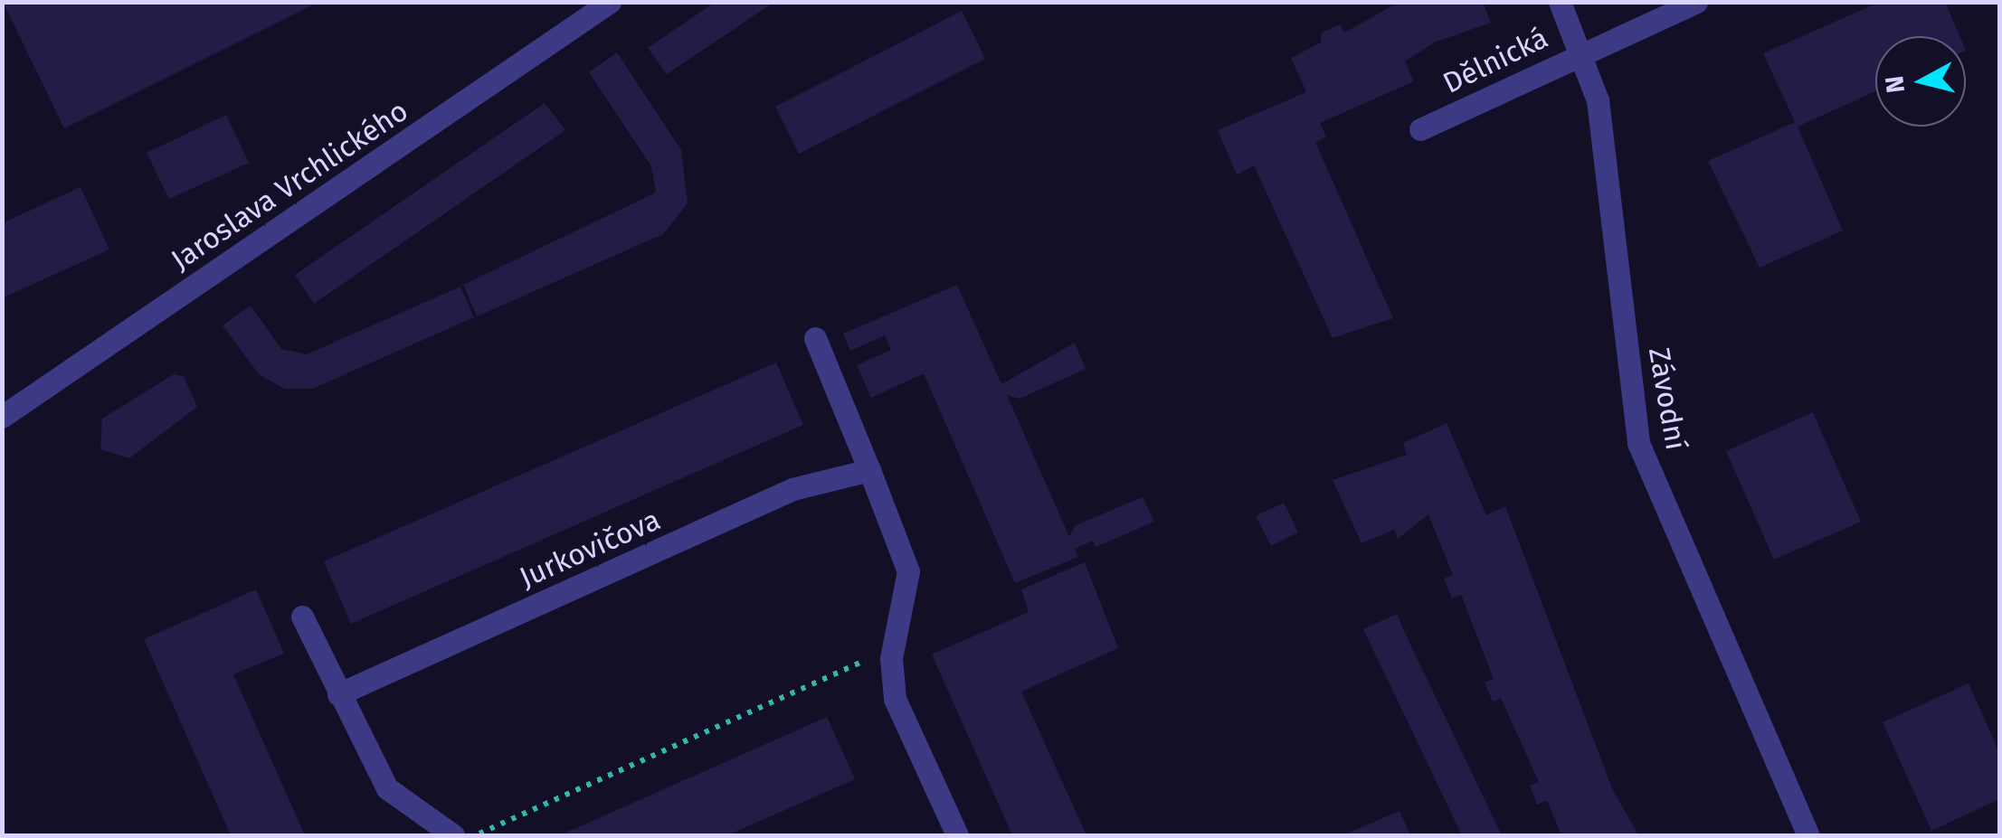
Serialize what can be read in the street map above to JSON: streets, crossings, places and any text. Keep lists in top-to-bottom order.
{
  "streets": {
    "street": [
      "Dělnická",
      "Jaroslava Vrchlického",
      "Závodní",
      "Jurkovičova"
    ]
  },
  "crossings": [
    ["Dělnická", "Závodní"]
  ],
  "north": "left"
}
